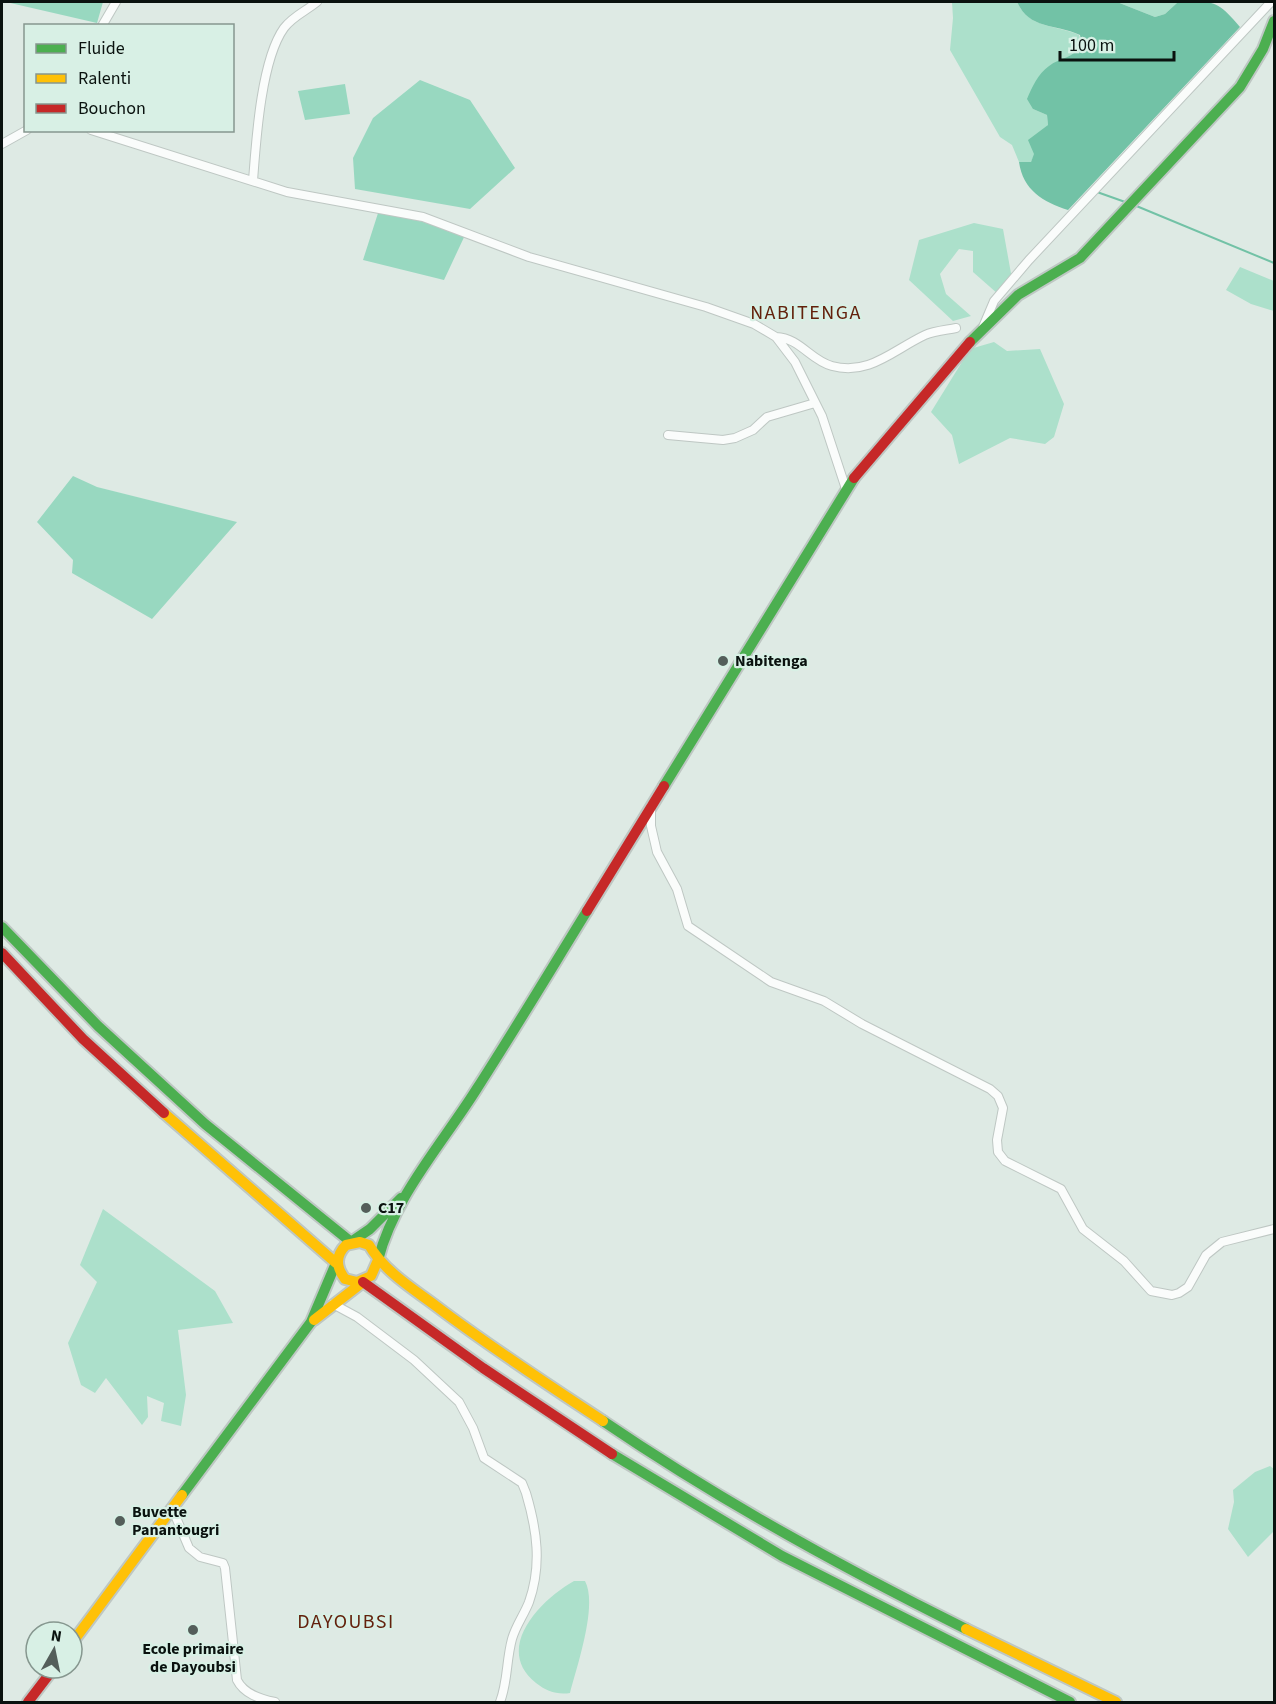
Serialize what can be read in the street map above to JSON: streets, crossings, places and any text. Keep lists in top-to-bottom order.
{
  "districts": ["NABITENGA", "DAYOUBSI"],
  "places": [
    "Nabitenga",
    "C17",
    "Buvette Panantougri",
    "Ecole primaire de Dayoubsi"
  ],
  "legend": ["Fluide", "Ralenti", "Bouchon"],
  "scale_bar": "100 m",
  "north": "top"
}
